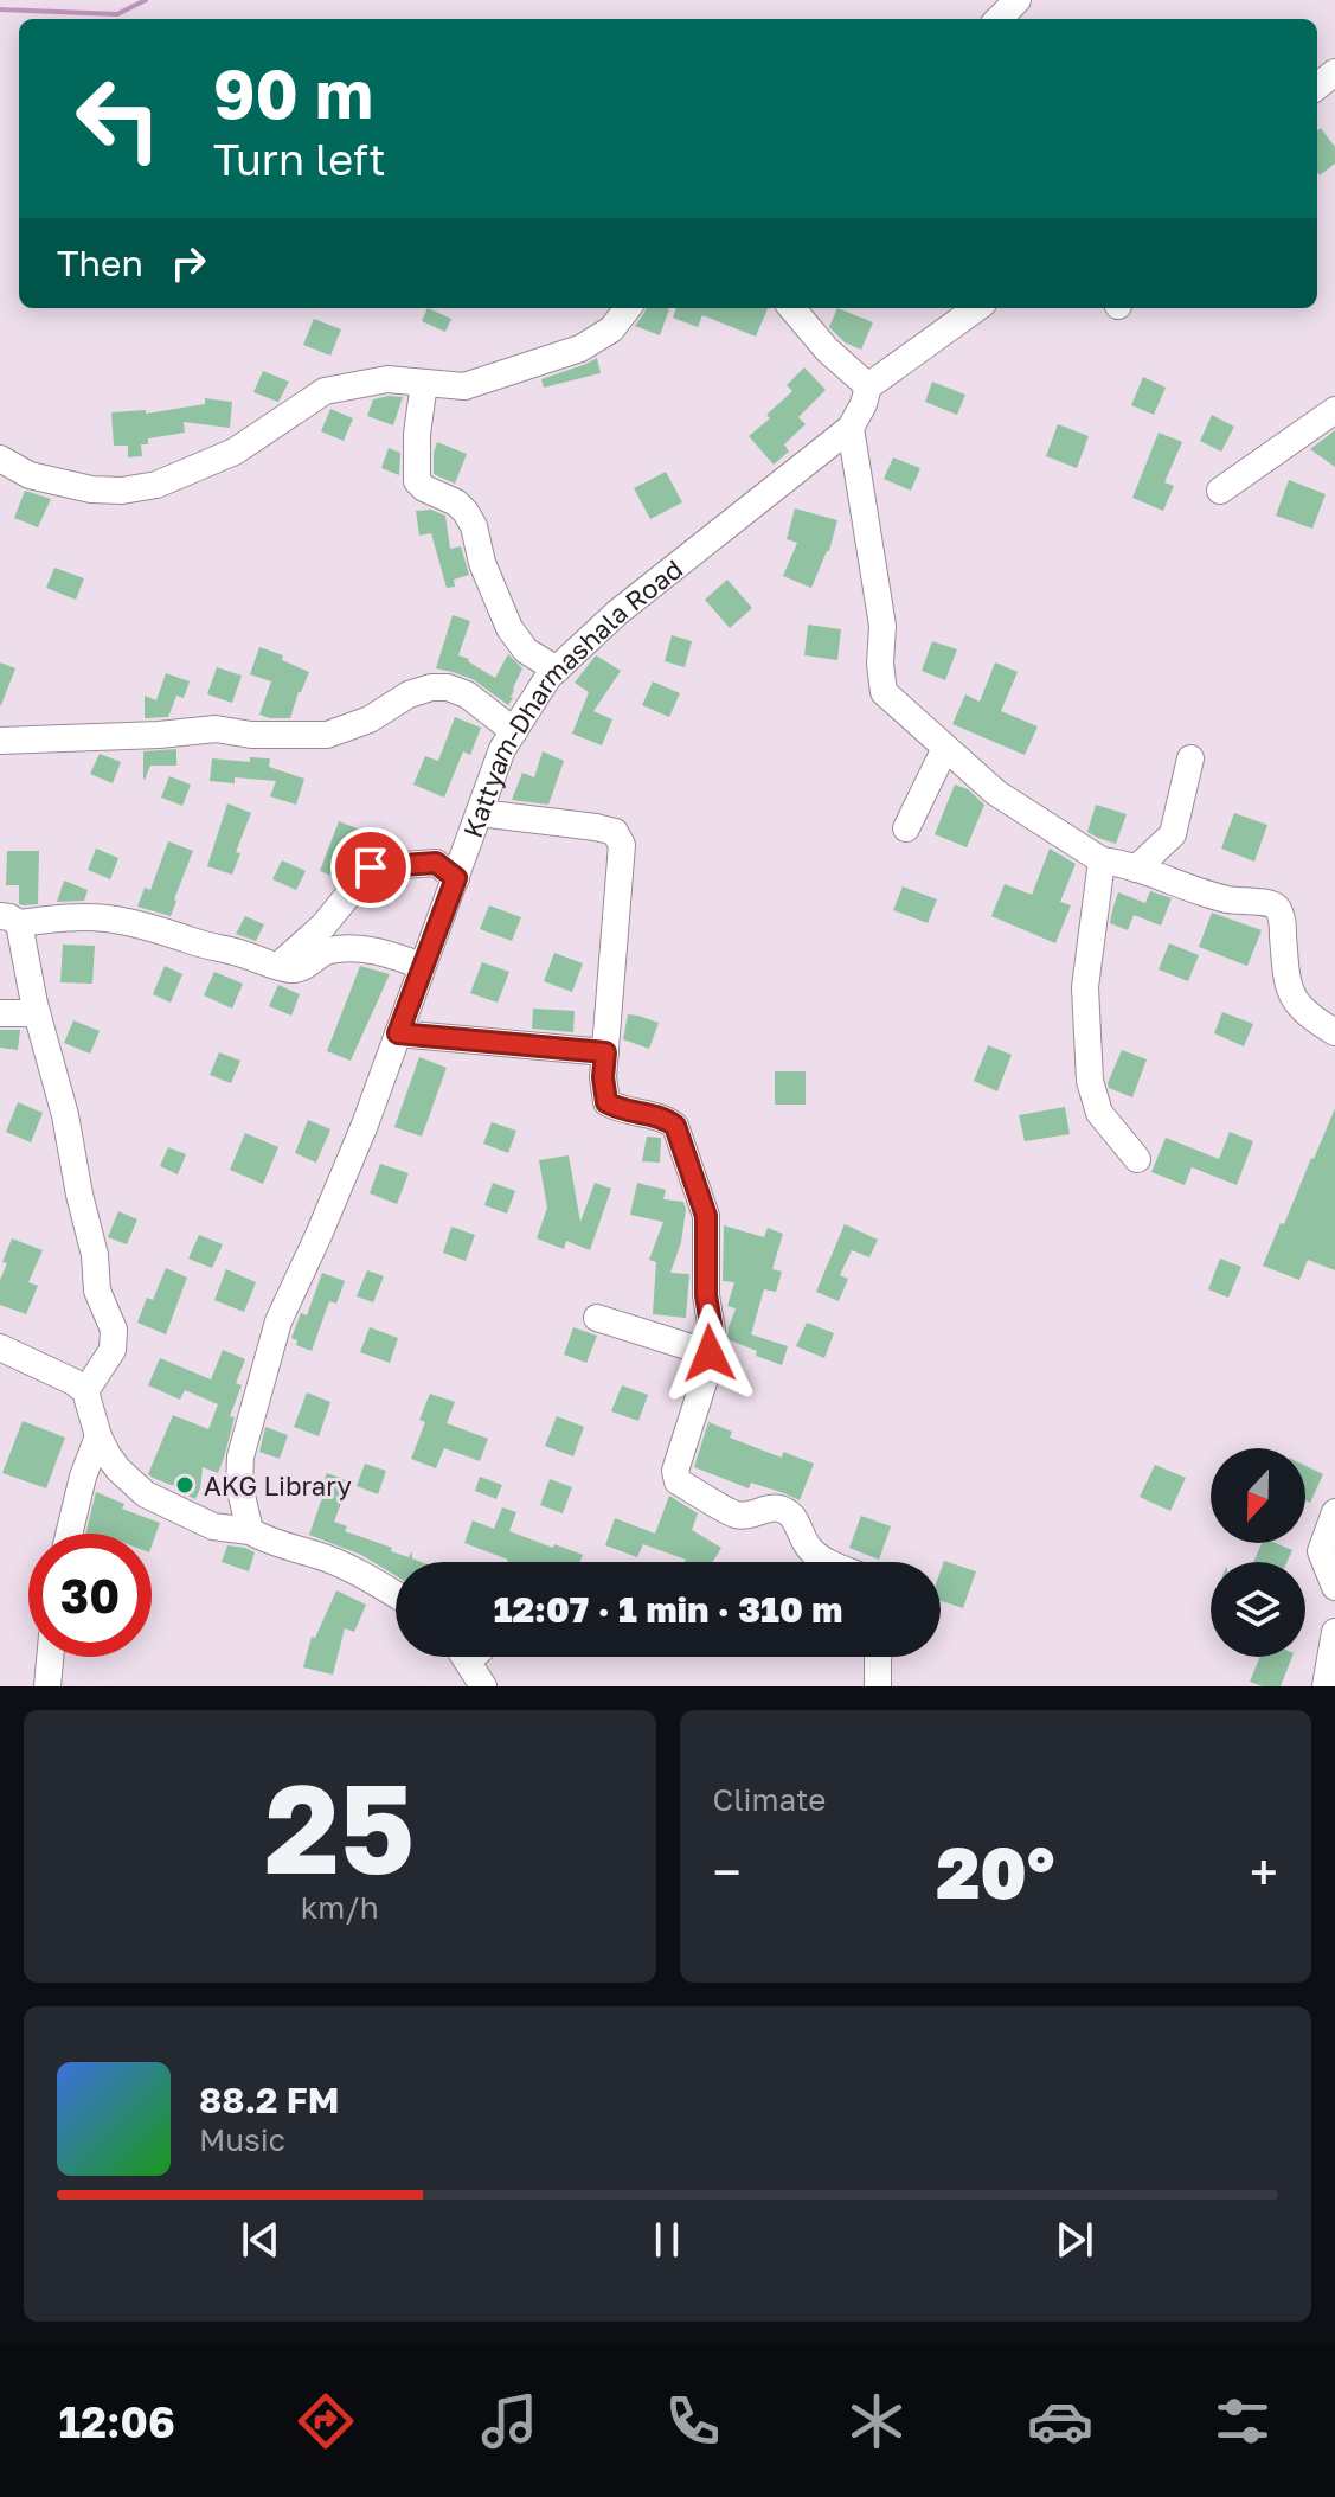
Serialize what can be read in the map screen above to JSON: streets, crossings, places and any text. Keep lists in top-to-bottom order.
{
  "streets": {
    "street": ["Kattyam-Dharmashala Road"]
  },
  "places": ["AKG Library"],
  "north": "bottom",
  "page": {
    "turn": ["90 m", "Turn left"],
    "then": "Then",
    "limit": "30",
    "trip": "12:07 · 1 min · 310 m",
    "tile": [
      ["25", "km/h"],
      "Climate"
    ],
    "heat": ["−", "20°", "+"],
    "song": ["88.2 FM", "Music"],
    "tabs": "12:06"
  }
}
